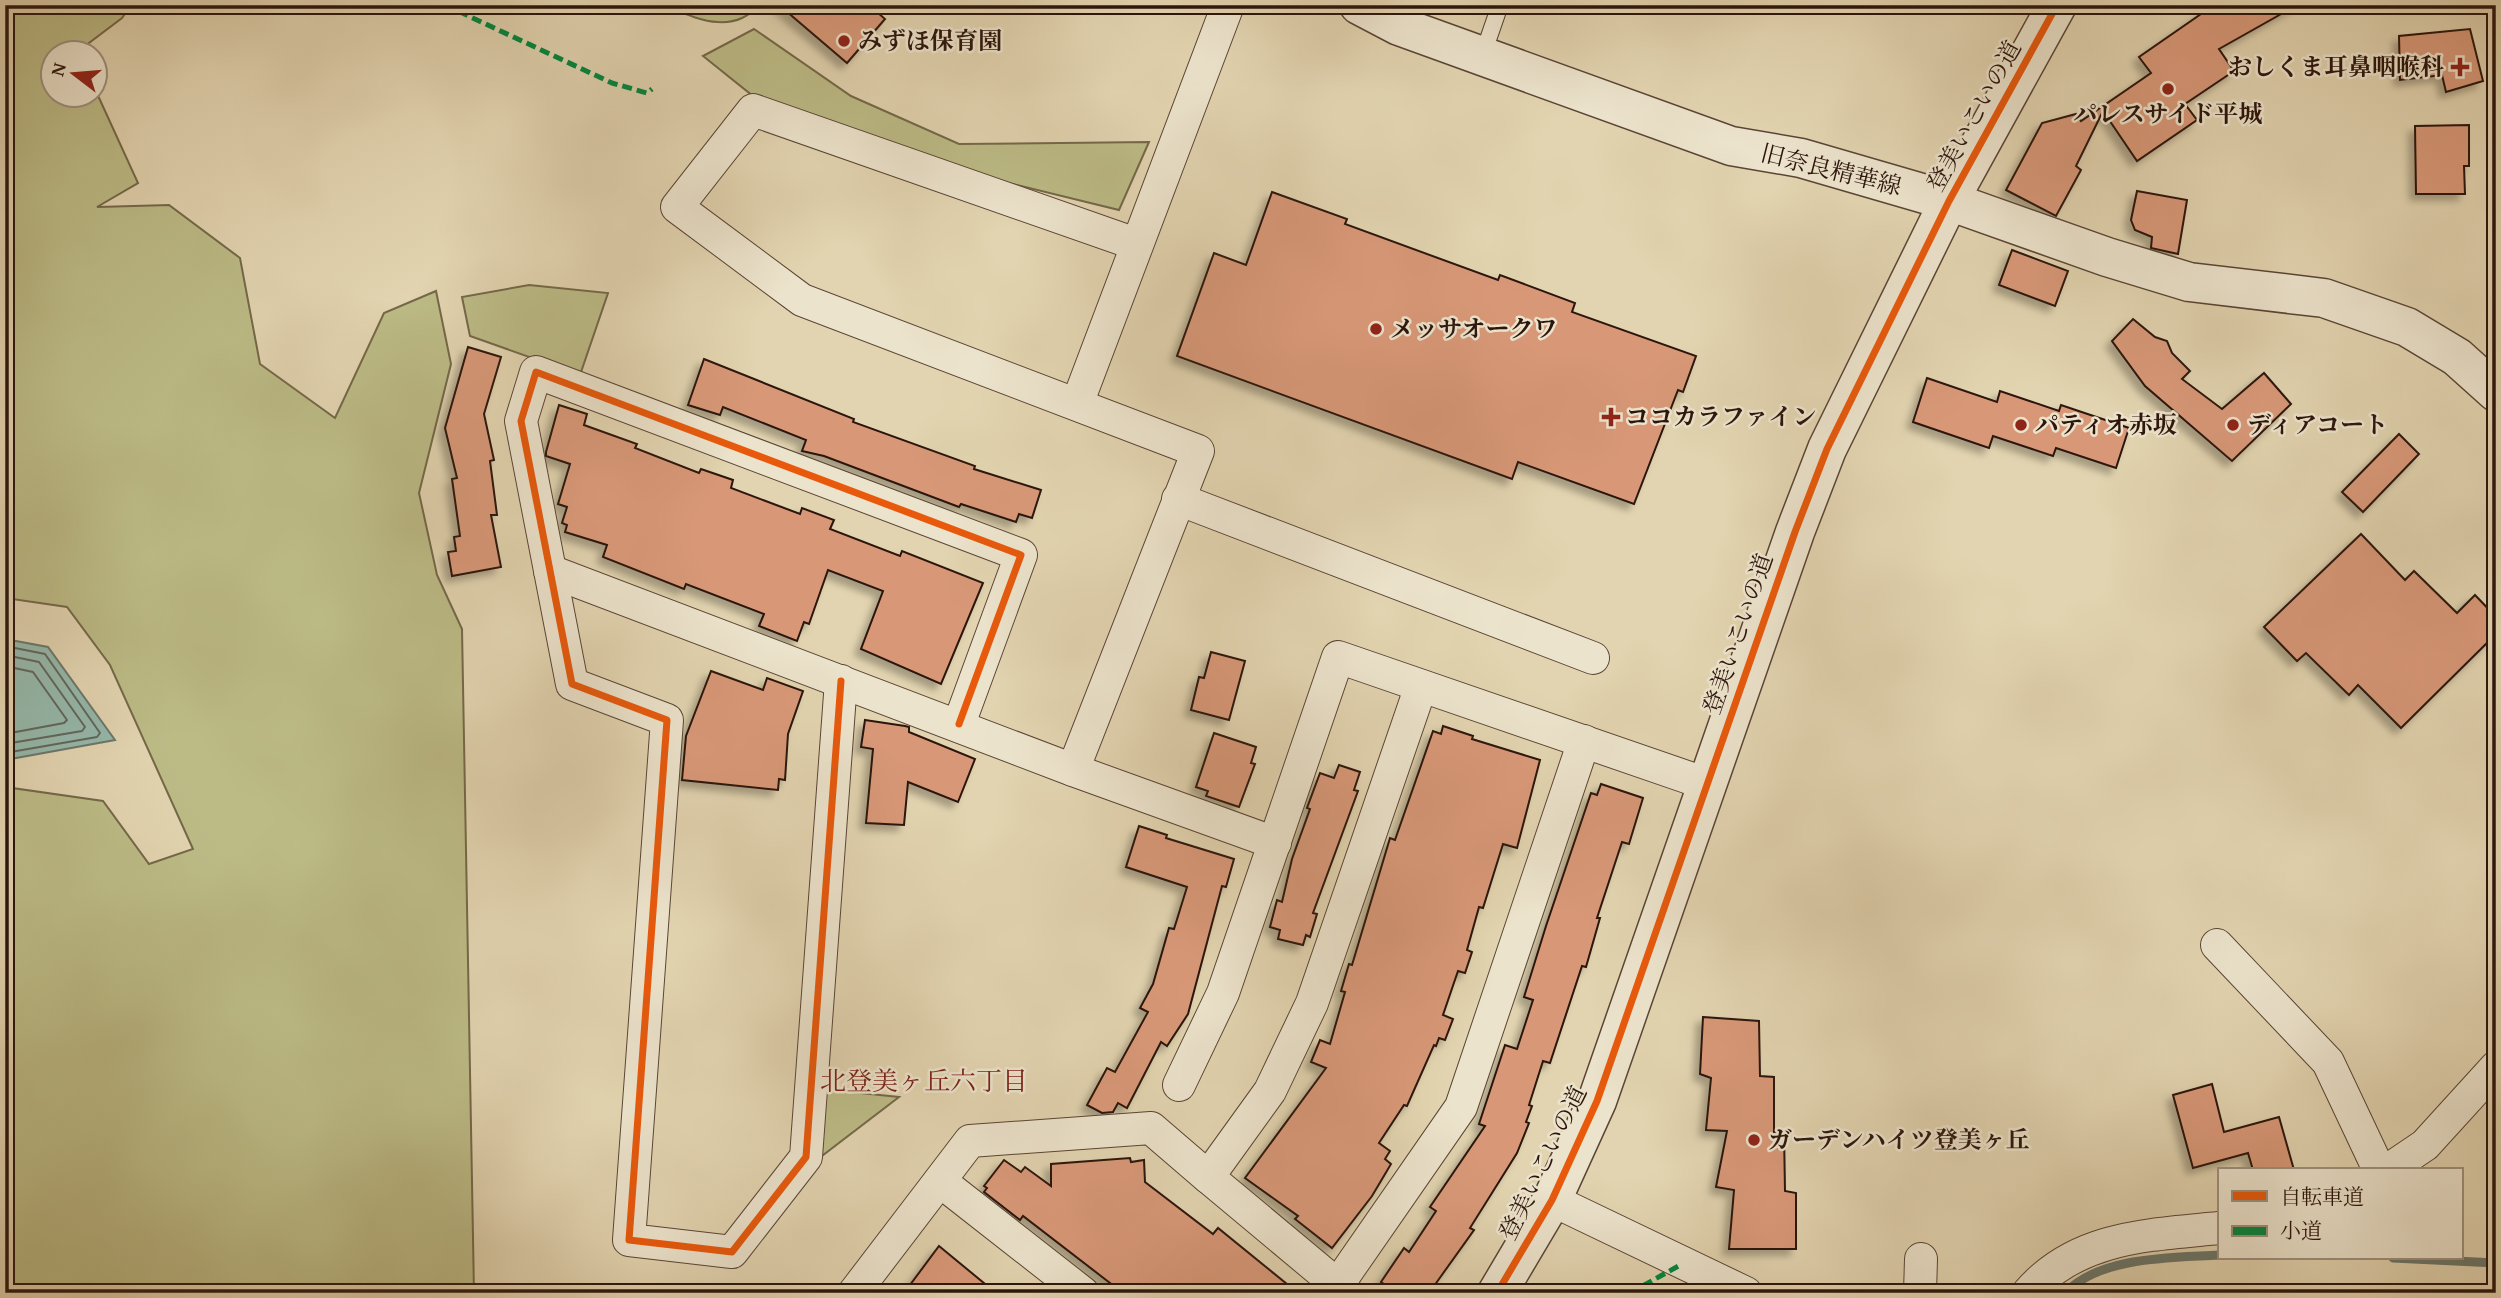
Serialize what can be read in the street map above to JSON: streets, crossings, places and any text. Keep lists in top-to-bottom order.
{
  "streets": {
    "street": ["登美いこいの道", "旧奈良精華線"]
  },
  "crossings": [
    ["登美いこいの道", "旧奈良精華線"]
  ],
  "districts": ["北登美ヶ丘六丁目"],
  "places": {
    "other": [
      "みずほ保育園",
      "パレスサイド平城",
      "メッサオークワ",
      "パティオ赤坂",
      "ディアコート",
      "ガーデンハイツ登美ヶ丘"
    ],
    "health": ["おしくま耳鼻咽喉科", "ココカラファイン"]
  },
  "legend": ["自転車道", "小道"],
  "north": "left"
}
